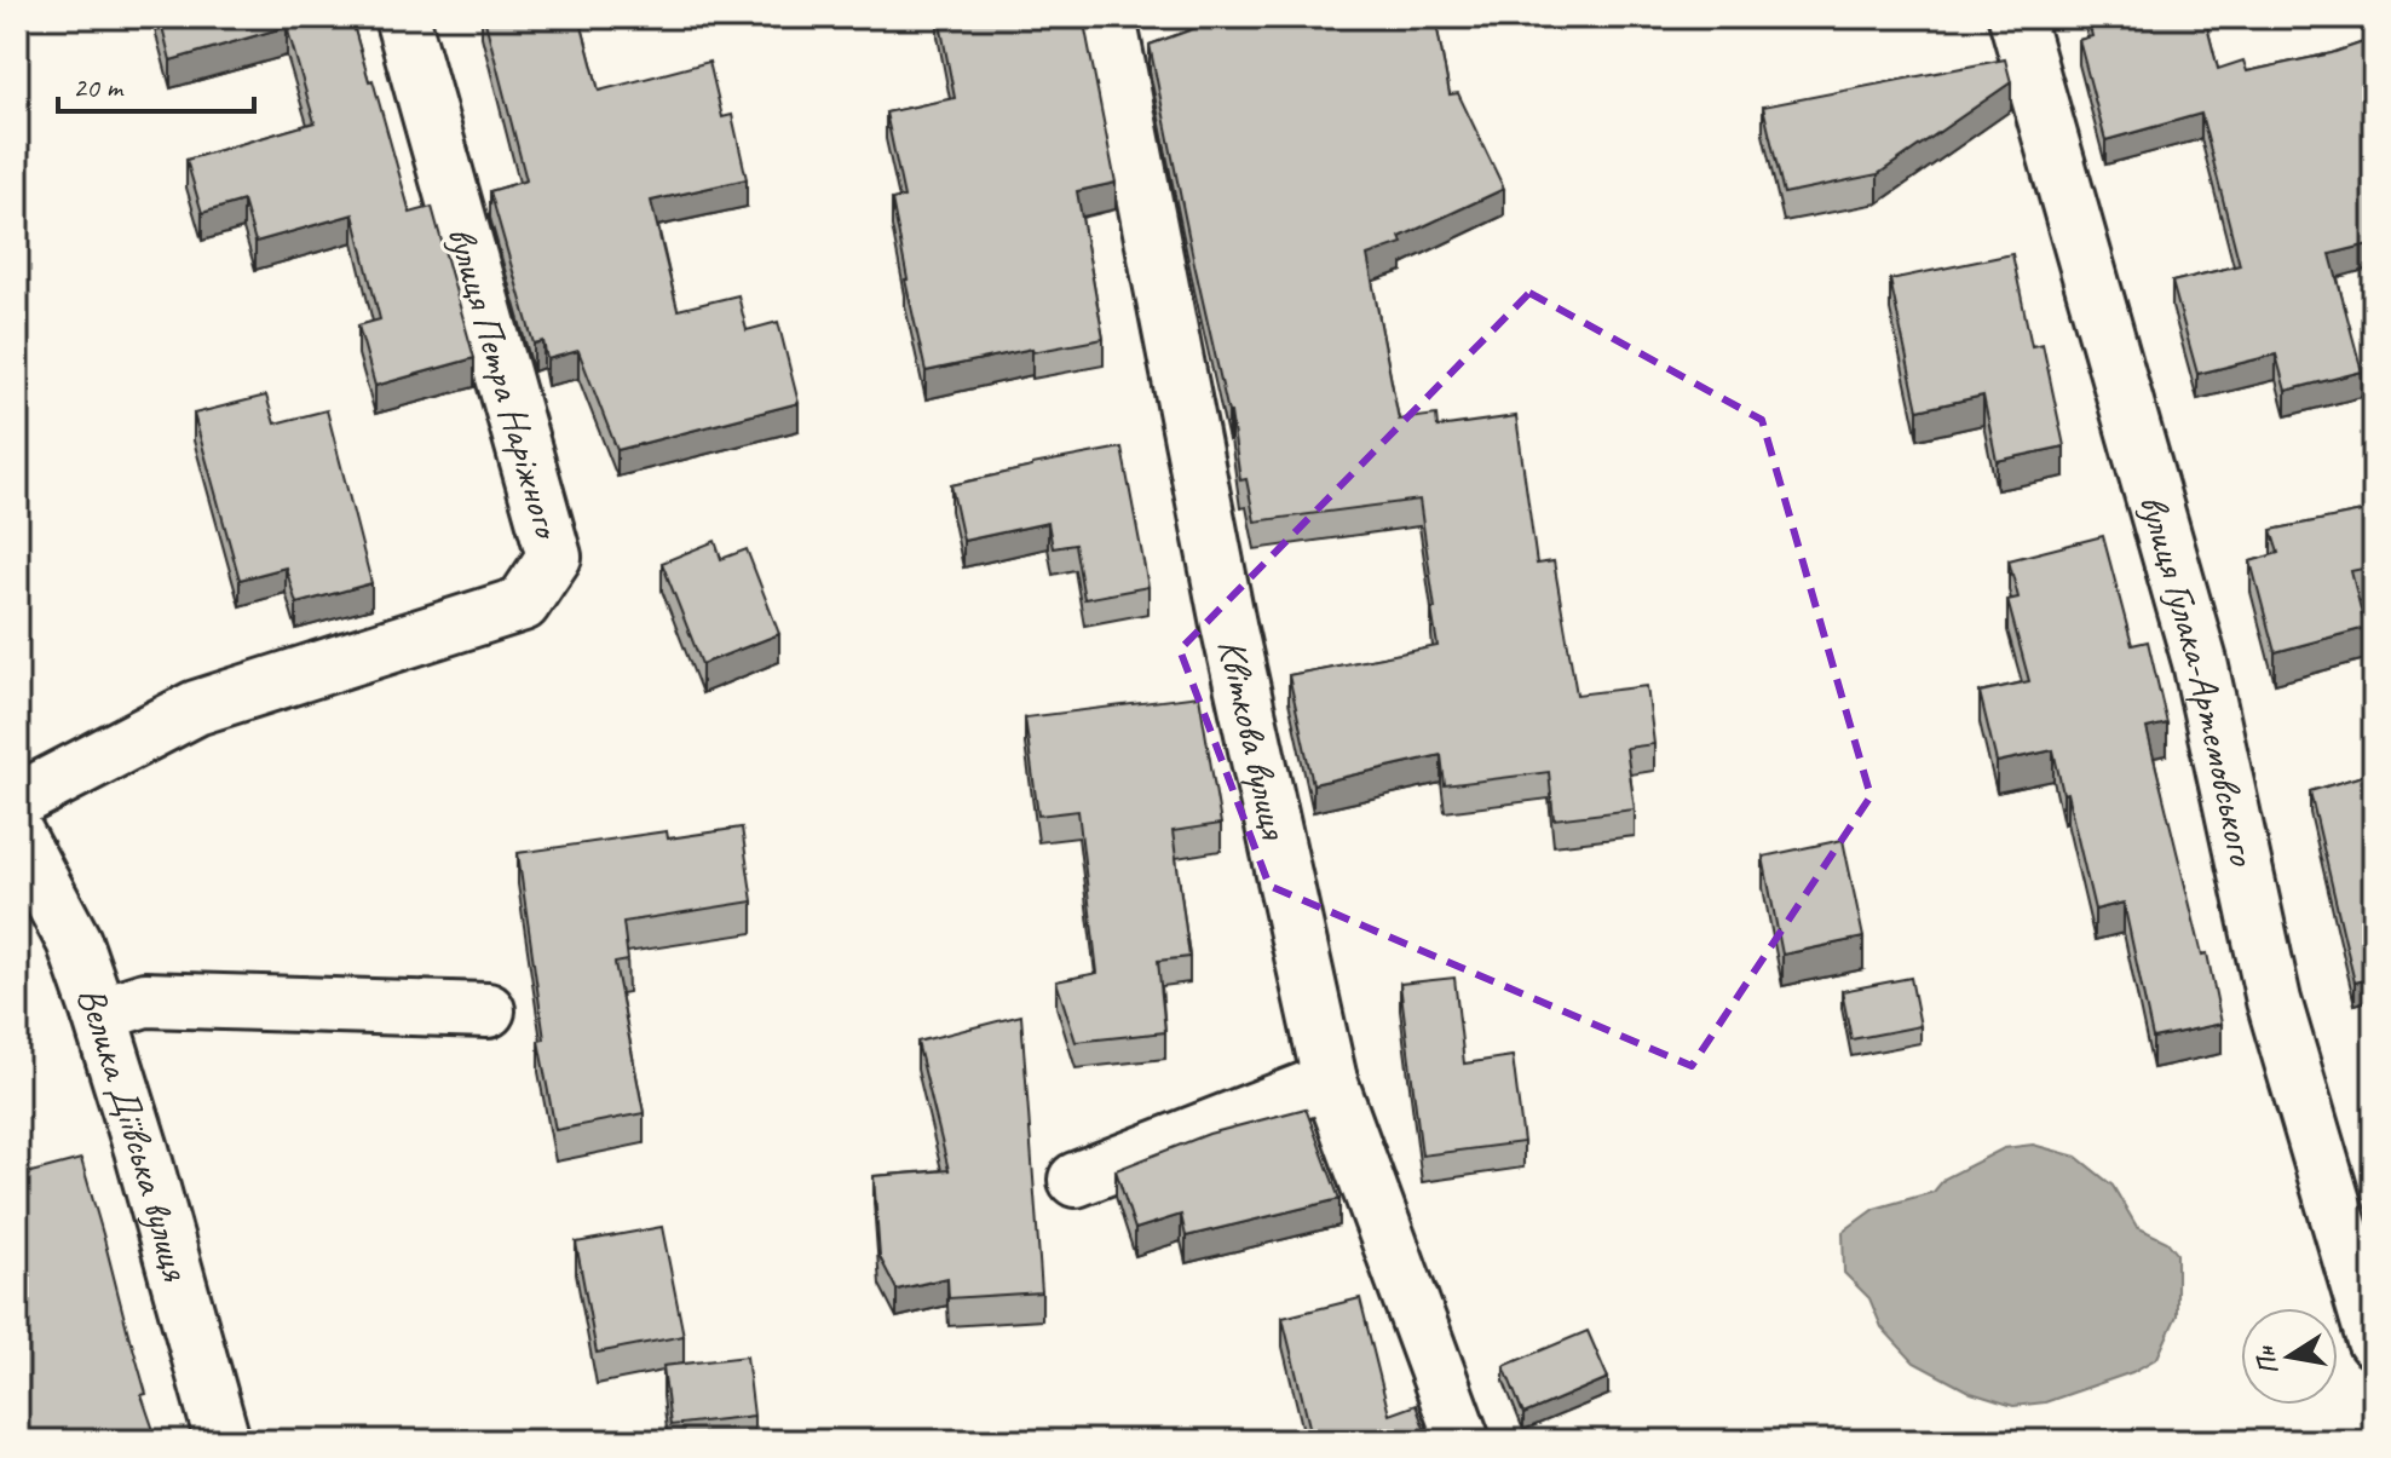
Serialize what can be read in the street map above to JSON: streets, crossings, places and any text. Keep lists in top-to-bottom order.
{
  "streets": {
    "street": [
      "вулиця Петра Наріжного",
      "вулиця Гулака-Артемовського",
      "Квіткова вулиця",
      "Велика Діївська вулиця"
    ]
  },
  "scale_bar": "20 m",
  "north": "left"
}
